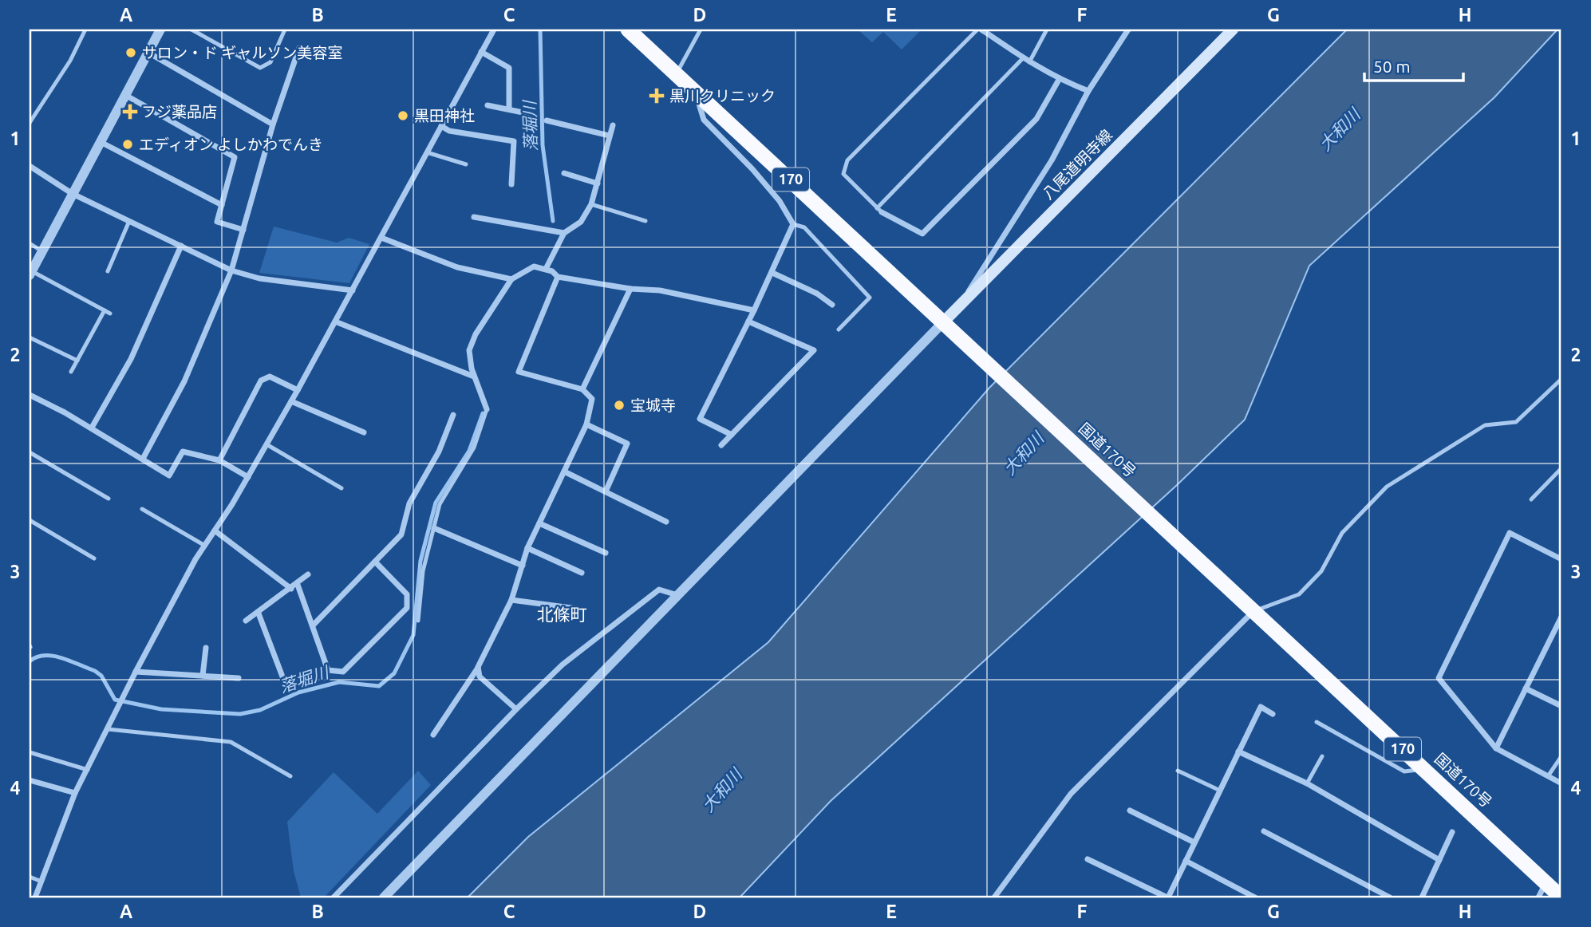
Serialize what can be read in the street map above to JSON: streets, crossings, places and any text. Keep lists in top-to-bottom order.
{
  "streets": {
    "highway": ["170", "国道170号"],
    "main road": ["八尾道明寺線"]
  },
  "crossings": [
    ["八尾道明寺線", "国道170号"]
  ],
  "districts": ["北條町"],
  "water": ["落堀川", "大和川"],
  "places": {
    "other": [
      "サロン・ド ギャルソン美容室",
      "黒田神社",
      "エディオン よしかわでんき",
      "宝城寺"
    ],
    "health": ["黒川クリニック", "フジ薬品店"]
  },
  "scale_bar": "50 m",
  "grid": {
    "columns": [
      "A",
      "B",
      "C",
      "D",
      "E",
      "F",
      "G",
      "H"
    ],
    "rows": [
      "1",
      "2",
      "3",
      "4"
    ]
  }
}
